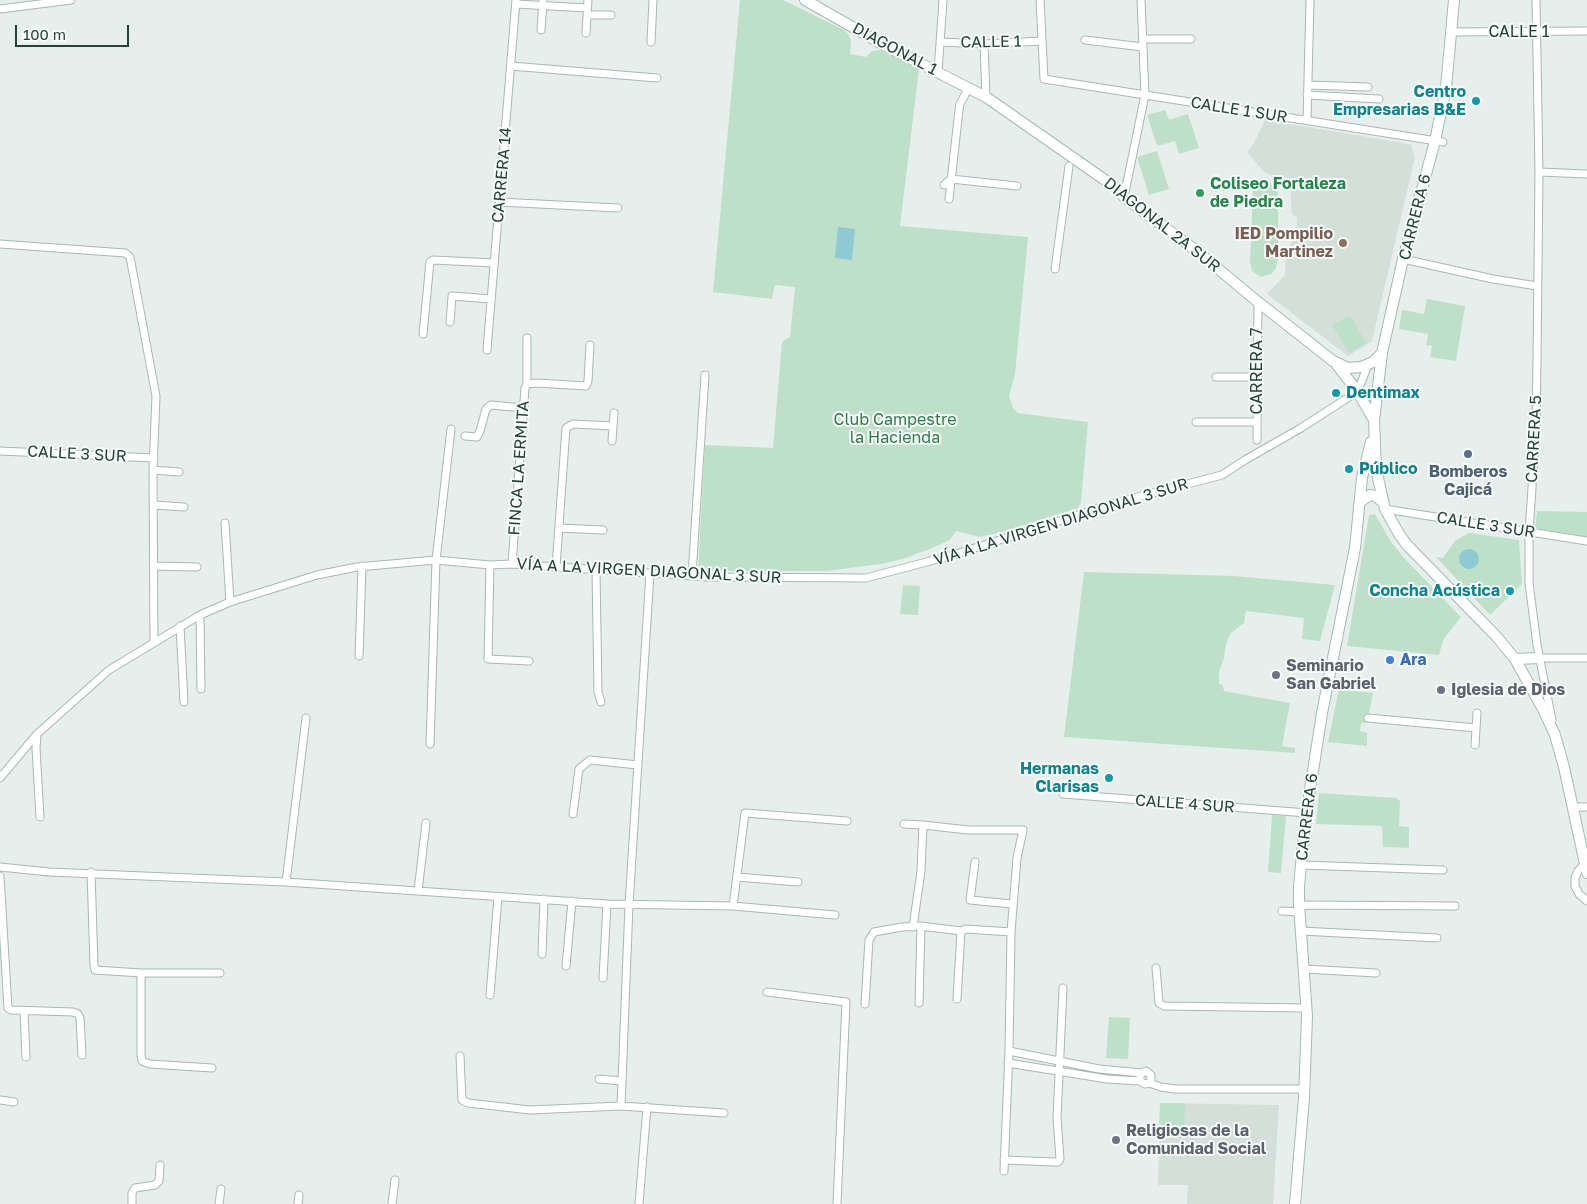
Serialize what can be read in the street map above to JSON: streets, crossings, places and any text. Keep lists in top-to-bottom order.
{
  "streets": {
    "main road": [
      "DIAGONAL 1",
      "CARRERA 6",
      "DIAGONAL 2A SUR",
      "CARRERA 5"
    ],
    "street": [
      "CALLE 1",
      "CALLE 1 SUR",
      "CARRERA 14",
      "CARRERA 7",
      "CALLE 3 SUR",
      "FINCA LA ERMITA",
      "VÍA A LA VIRGEN DIAGONAL 3 SUR",
      "CALLE 4 SUR"
    ]
  },
  "crossings": [
    ["CALLE 1", "CALLE 1 SUR"],
    ["CALLE 1", "CARRERA 6"],
    ["CALLE 1", "CARRERA 5"],
    ["DIAGONAL 1", "DIAGONAL 2A SUR"],
    ["CALLE 1 SUR", "CARRERA 6"],
    ["CARRERA 6", "CARRERA 5"],
    ["CARRERA 6", "CALLE 3 SUR"],
    ["CARRERA 6", "CALLE 4 SUR"],
    ["DIAGONAL 2A SUR", "CARRERA 7"],
    ["CARRERA 5", "CALLE 3 SUR"],
    ["FINCA LA ERMITA", "VÍA A LA VIRGEN DIAGONAL 3 SUR"]
  ],
  "parks": ["Club Campestre la Hacienda"],
  "places": [
    "Centro Empresarias B&E",
    "Coliseo Fortaleza de Piedra",
    "IED Pompilio Martinez",
    "Dentimax",
    "Bomberos Cajicá",
    "Público",
    "Concha Acústica",
    "Ara",
    "Seminario San Gabriel",
    "Iglesia de Dios",
    "Hermanas Clarisas",
    "Religiosas de la Comunidad Social"
  ],
  "scale_bar": "100 m"
}
